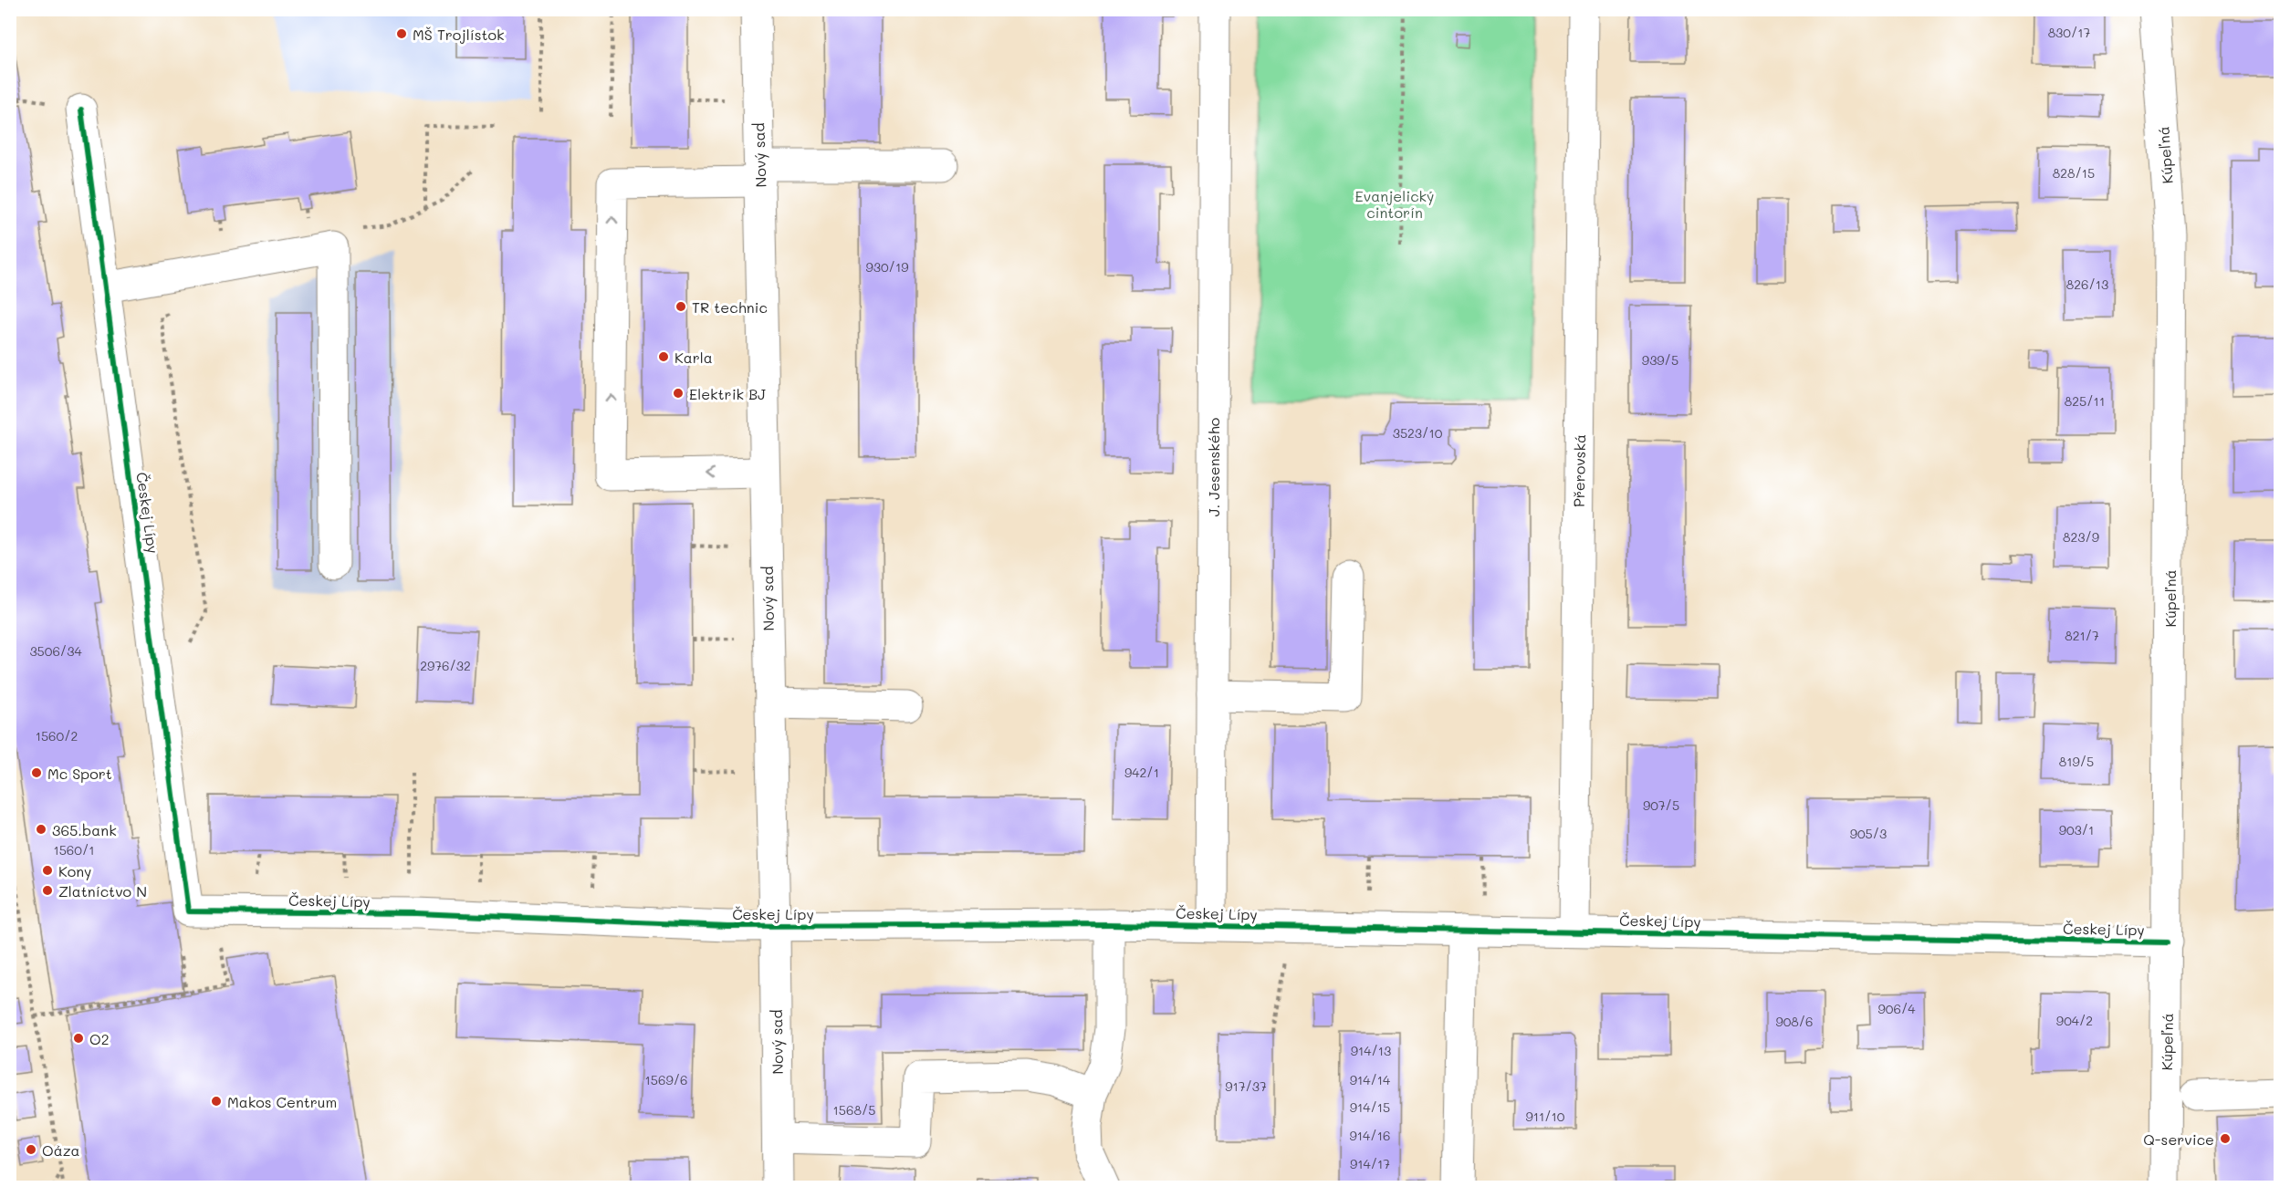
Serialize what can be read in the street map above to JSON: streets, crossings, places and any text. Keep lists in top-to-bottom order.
{
  "streets": {
    "street": [
      "Nový sad",
      "Kúpeľná",
      "J. Jesenského",
      "Přerovská",
      "Českej Lípy"
    ]
  },
  "crossings": [
    ["Nový sad", "Českej Lípy"],
    ["Kúpeľná", "Českej Lípy"],
    ["J. Jesenského", "Českej Lípy"],
    ["Přerovská", "Českej Lípy"]
  ],
  "parks": ["Evanjelický cintorín"],
  "places": [
    "MŠ Trojlístok",
    "TR technic",
    "Karla",
    "Elektrik BJ",
    "Mc Sport",
    "365.bank",
    "Kony",
    "Zlatníctvo N",
    "O2",
    "Makos Centrum",
    "Q-service",
    "Oáza"
  ],
  "house_numbers": [
    "830/17",
    "828/15",
    "930/19",
    "826/13",
    "939/5",
    "825/11",
    "3523/10",
    "823/9",
    "821/7",
    "3506/34",
    "2976/32",
    "1560/2",
    "819/5",
    "942/1",
    "907/5",
    "903/1",
    "905/3",
    "1560/1",
    "906/4",
    "904/2",
    "908/6",
    "914/13",
    "1569/6",
    "914/14",
    "917/37",
    "914/15",
    "1568/5",
    "911/10",
    "914/16",
    "914/17"
  ]
}
